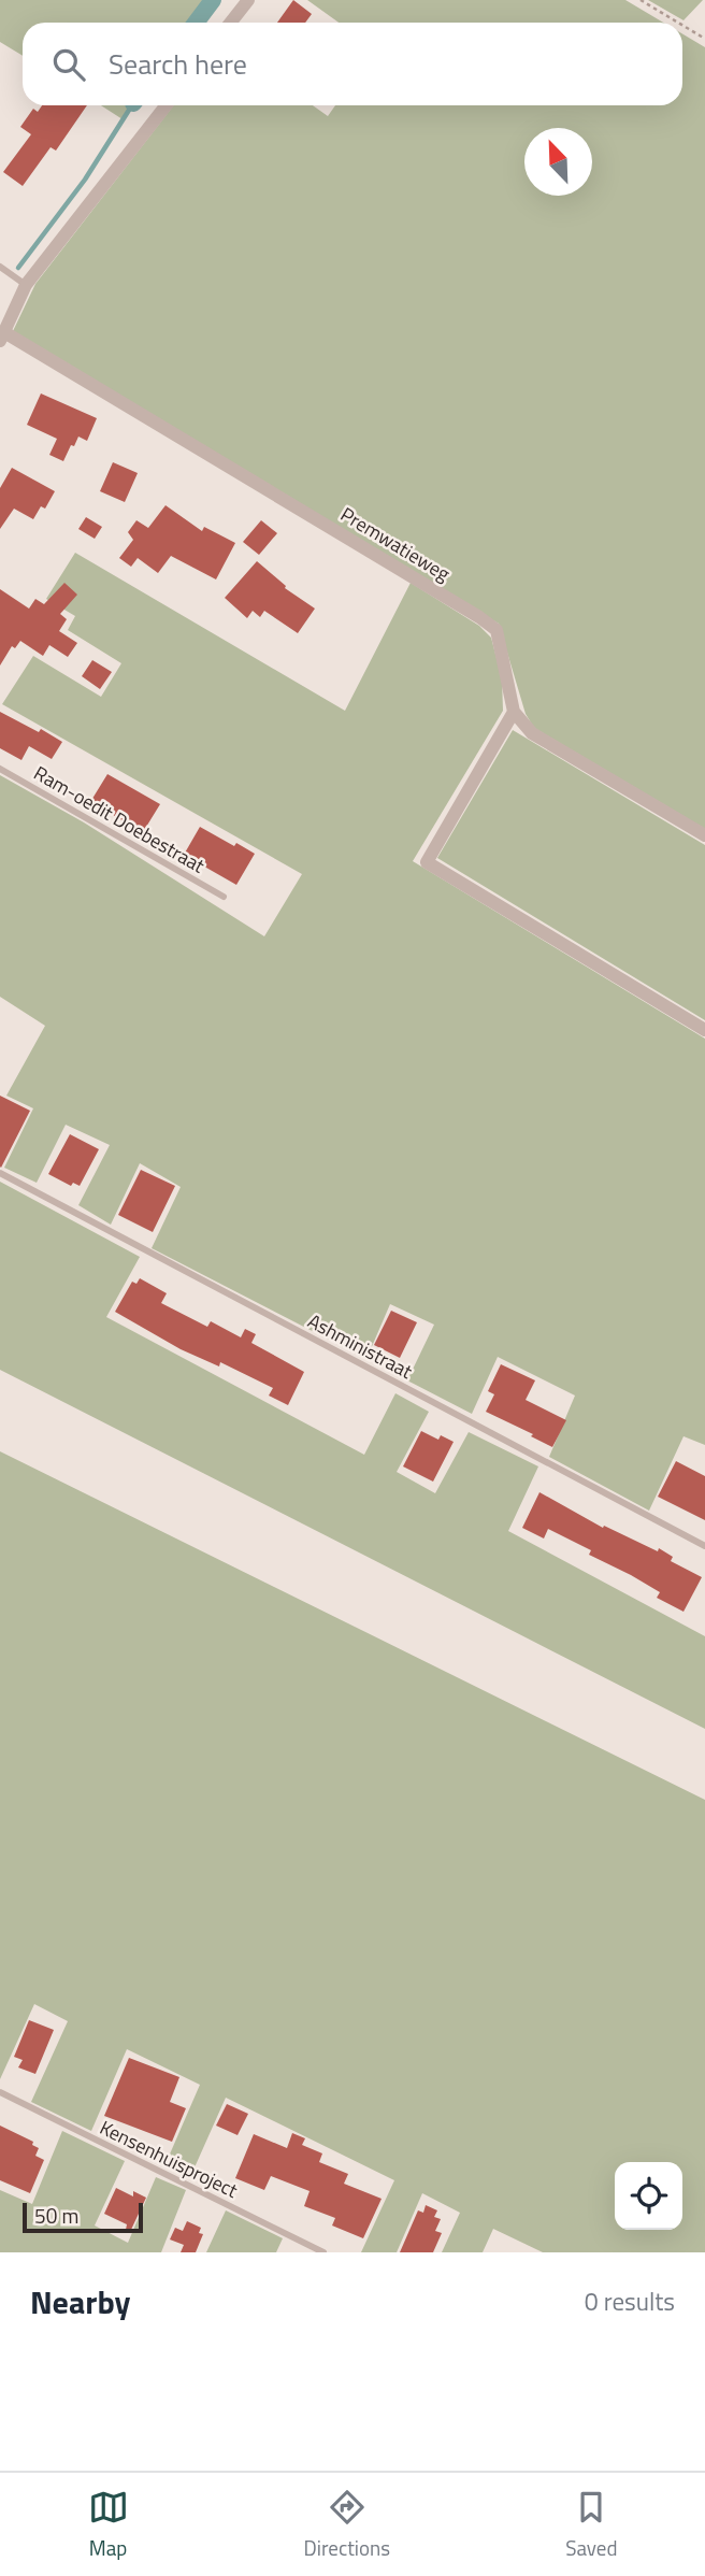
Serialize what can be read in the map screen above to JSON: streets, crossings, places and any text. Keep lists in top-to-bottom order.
{
  "streets": {
    "street": ["Premwatieweg"],
    "lane": ["Ram-oedit Doebestraat", "Ashministraat", "Kensenhuisproject"]
  },
  "scale_bar": "50 m",
  "north": "top left",
  "page": {
    "search": "Search here",
    "scale": "50 m",
    "heading": ["Nearby", "0 results"],
    "nav": ["Map", "Directions", "Saved"]
  }
}
